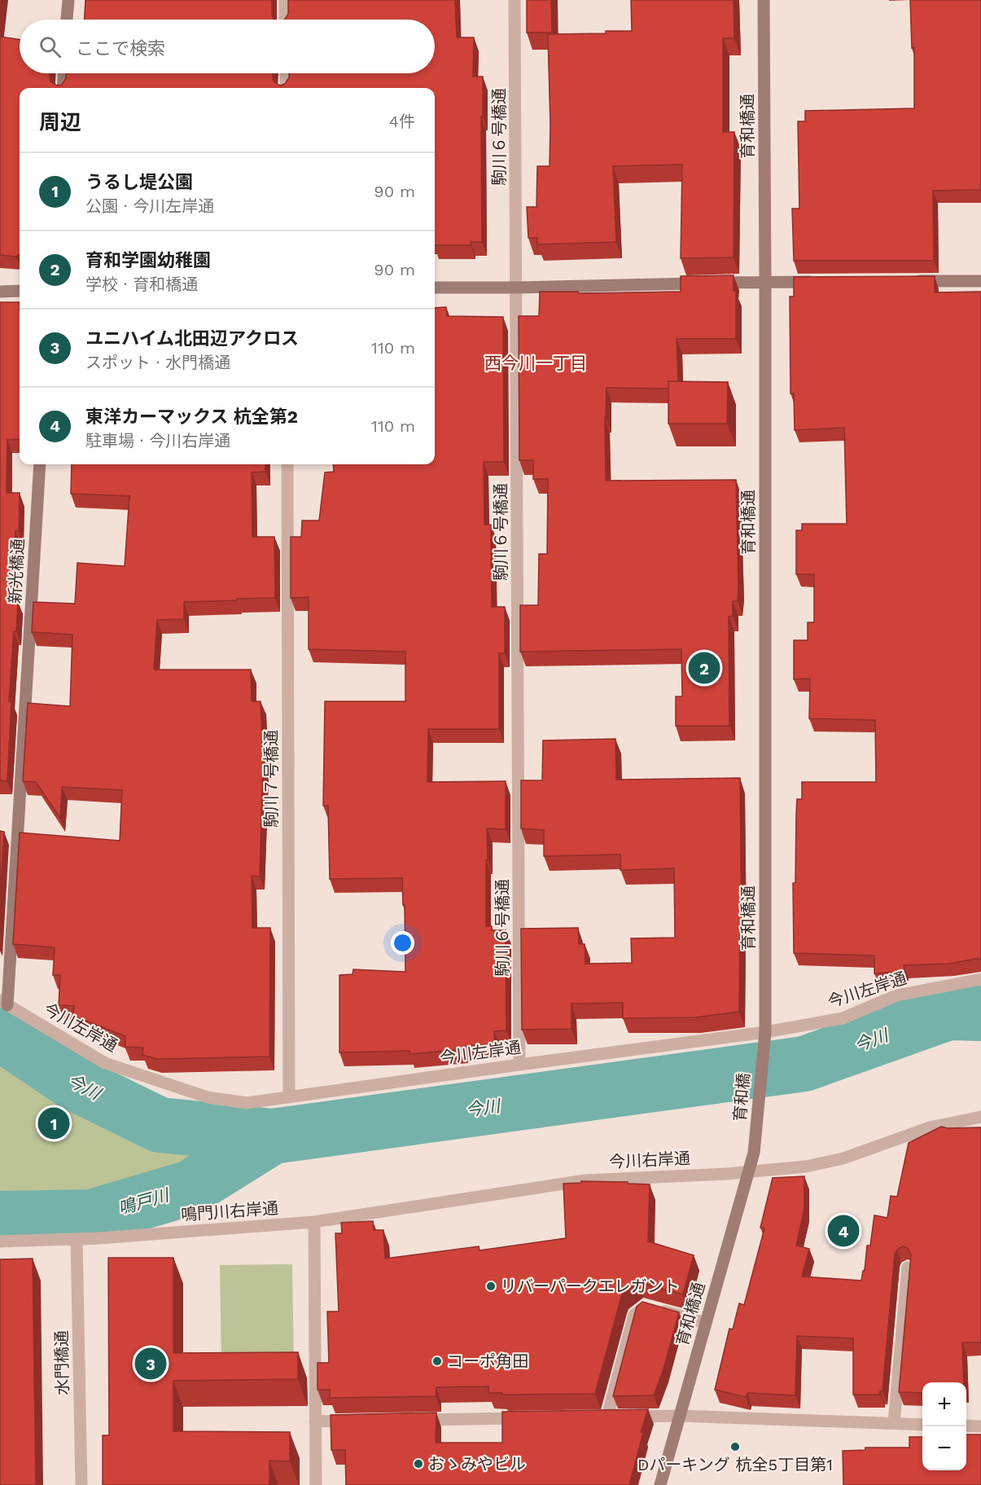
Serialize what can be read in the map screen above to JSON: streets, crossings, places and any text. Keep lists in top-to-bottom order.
{
  "streets": {
    "street": [
      "育和橋通",
      "駒川６号橋通",
      "新光橋通",
      "駒川７号橋通",
      "今川左岸通",
      "育和橋",
      "今川右岸通",
      "鳴門川右岸通",
      "水門橋通"
    ]
  },
  "crossings": [
    ["育和橋通", "今川左岸通"],
    ["育和橋通", "育和橋"],
    ["育和橋通", "今川右岸通"],
    ["駒川６号橋通", "今川左岸通"],
    ["新光橋通", "今川左岸通"],
    ["駒川７号橋通", "今川左岸通"],
    ["今川左岸通", "育和橋"],
    ["今川右岸通", "鳴門川右岸通"],
    ["鳴門川右岸通", "水門橋通"]
  ],
  "districts": ["西今川一丁目"],
  "water": ["今川", "鳴戸川"],
  "places": [
    "リバーパークエレガント",
    "コーポ角田",
    "Dパーキング 杭全5丁目第1",
    "おゝみやビル"
  ],
  "page": {
    "search": "ここで検索",
    "heading": ["周辺", "4件"],
    "list": [
      {
        "mark": "1",
        "name": "うるし堤公園",
        "note": "公園 · 今川左岸通",
        "value": "90 m"
      },
      {
        "mark": "2",
        "name": "育和学園幼稚園",
        "note": "学校 · 育和橋通",
        "value": "90 m"
      },
      {
        "mark": "3",
        "name": "ユニハイム北田辺アクロス",
        "note": "スポット · 水門橋通",
        "value": "110 m"
      },
      {
        "mark": "4",
        "name": "東洋カーマックス 杭全第2",
        "note": "駐車場 · 今川右岸通",
        "value": "110 m"
      }
    ],
    "pins": [
      "2",
      "1",
      "4",
      "3"
    ],
    "map_buttons": ["+", "−"]
  }
}
